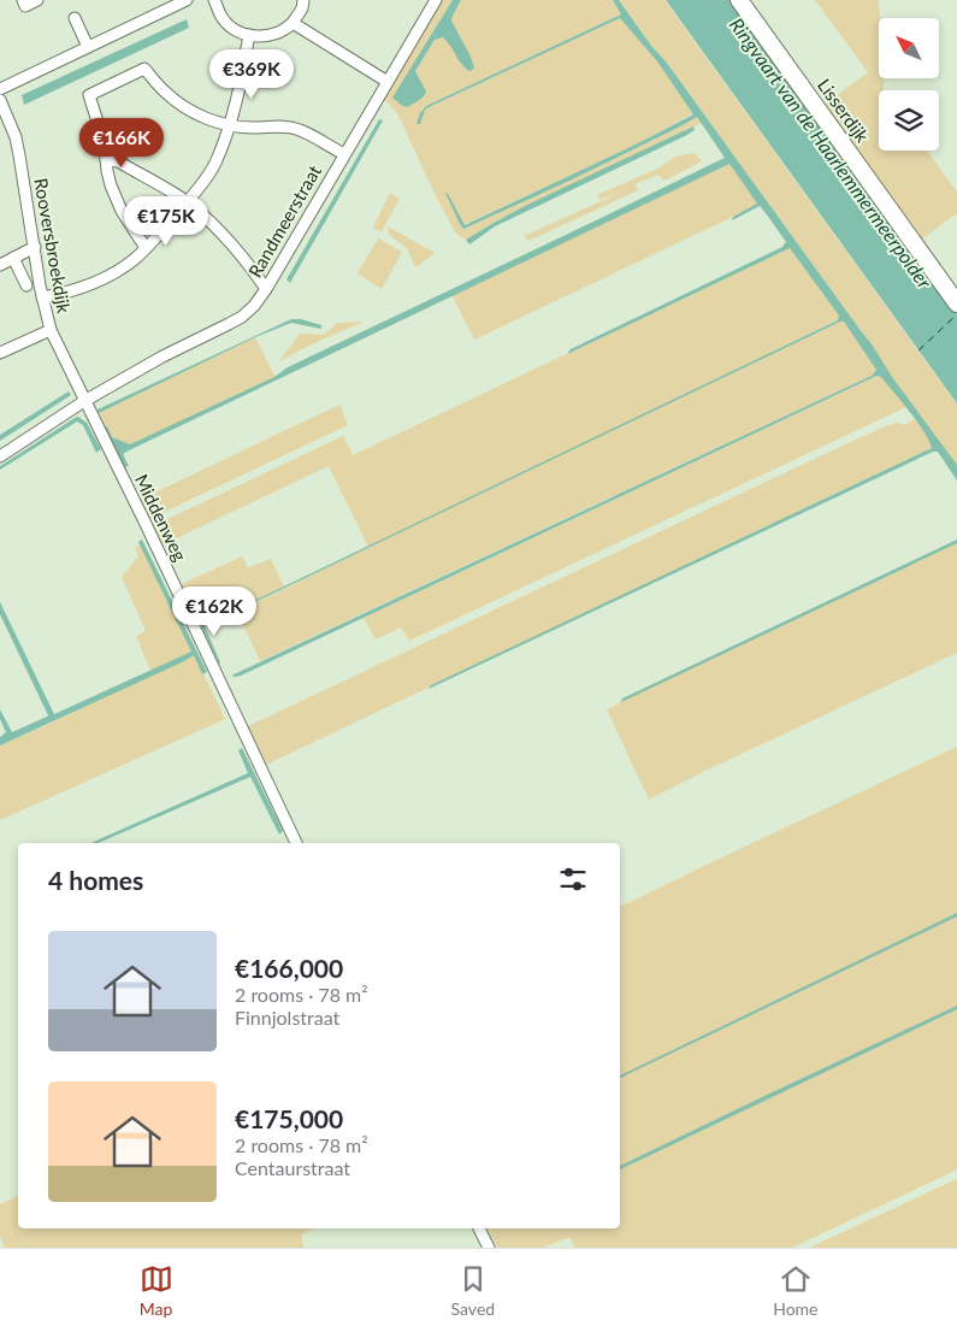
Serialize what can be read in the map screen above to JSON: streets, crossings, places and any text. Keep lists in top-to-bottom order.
{
  "streets": {
    "street": [
      "Lisserdijk",
      "Randmeerstraat",
      "Rooversbroekdijk",
      "Middenweg"
    ]
  },
  "crossings": [
    ["Randmeerstraat", "Rooversbroekdijk"],
    ["Randmeerstraat", "Middenweg"],
    ["Rooversbroekdijk", "Middenweg"]
  ],
  "water": ["Ringvaart van de Haarlemmermeerpolder"],
  "north": "top left",
  "page": {
    "price": [
      "€369K",
      "€166K",
      "€175K",
      "€162K"
    ],
    "heading": "4 homes",
    "list": [
      {
        "name": "€166,000",
        "note": "2 rooms · 78 m² · Finnjolstraat"
      },
      {
        "name": "€175,000",
        "note": "2 rooms · 78 m² · Centaurstraat"
      }
    ],
    "tabs": ["Map", "Saved", "Home"]
  }
}
